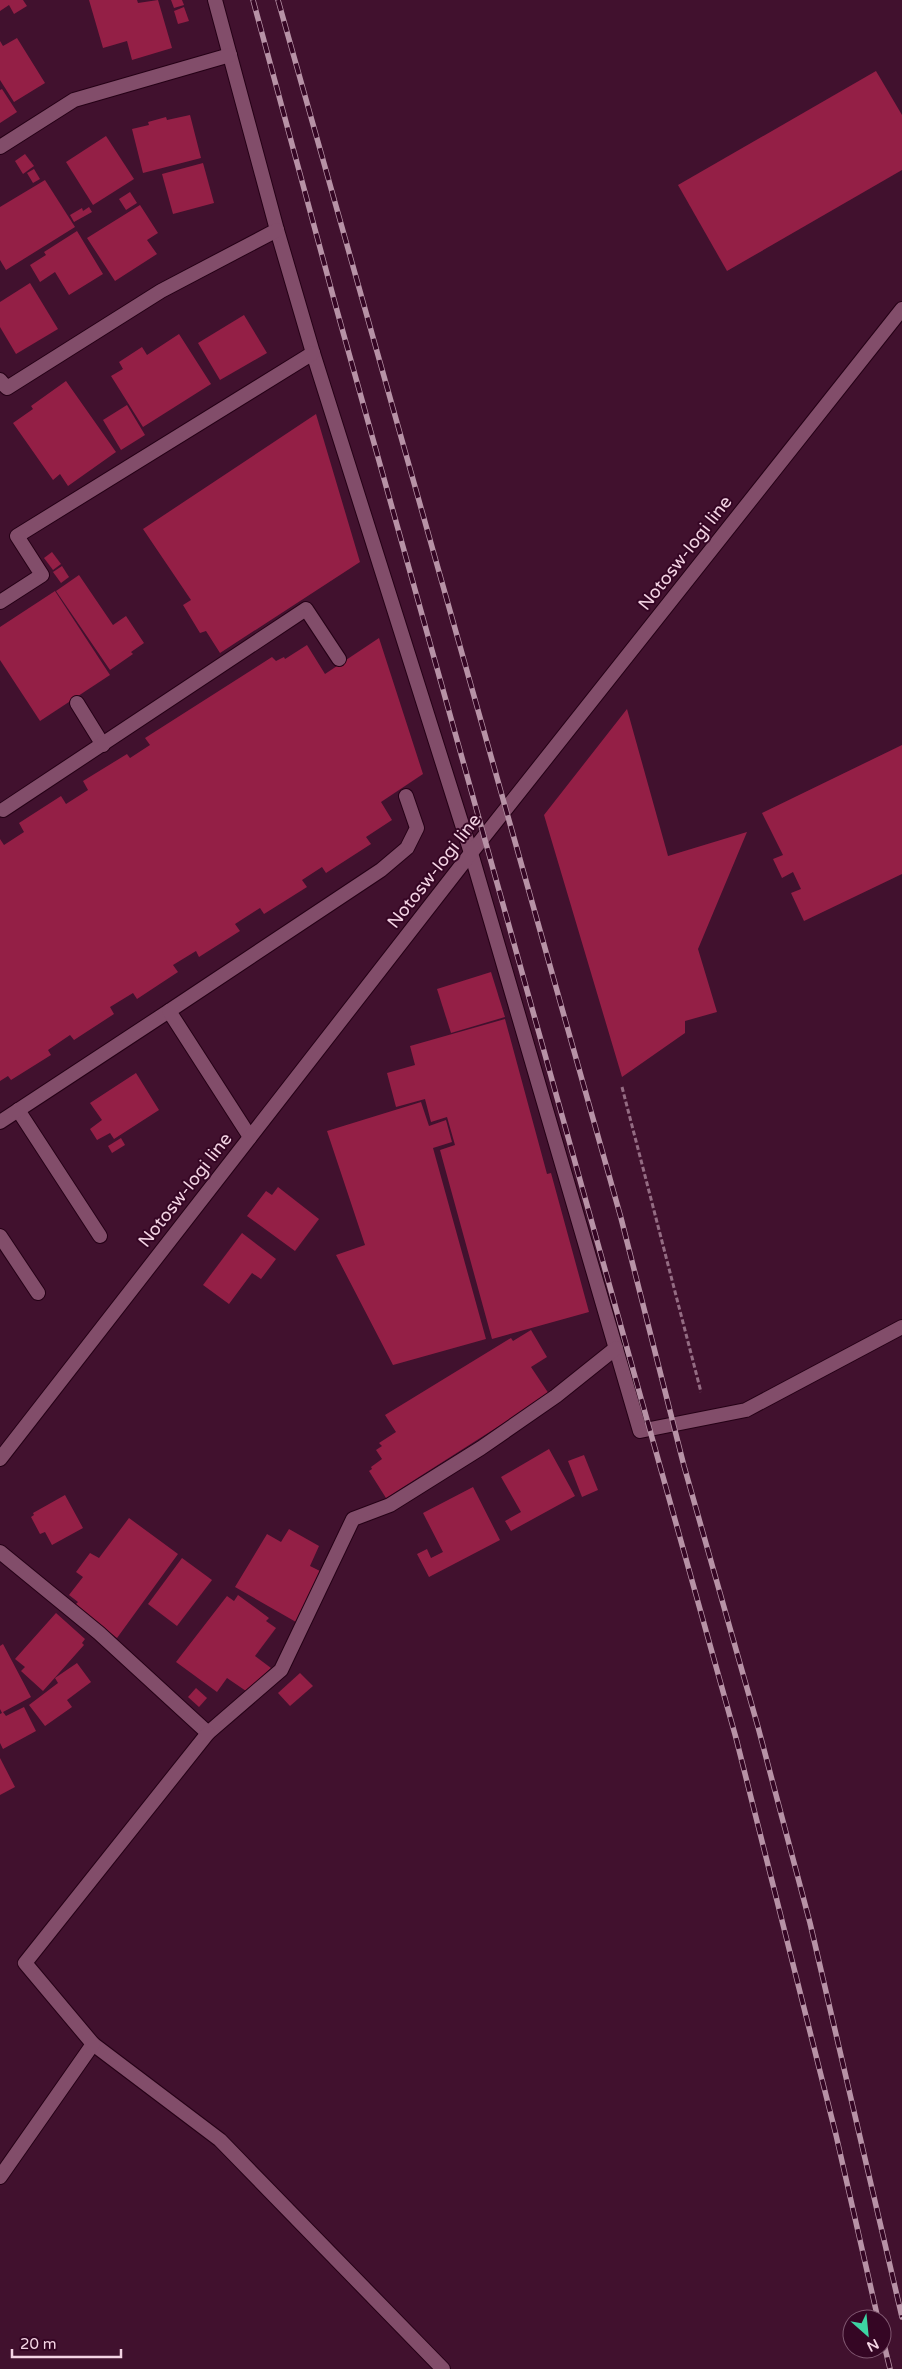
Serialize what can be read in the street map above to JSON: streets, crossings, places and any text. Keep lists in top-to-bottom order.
{
  "streets": {
    "street": ["Notosw-Iogi line"]
  },
  "scale_bar": "20 m",
  "north": "bottom right"
}
